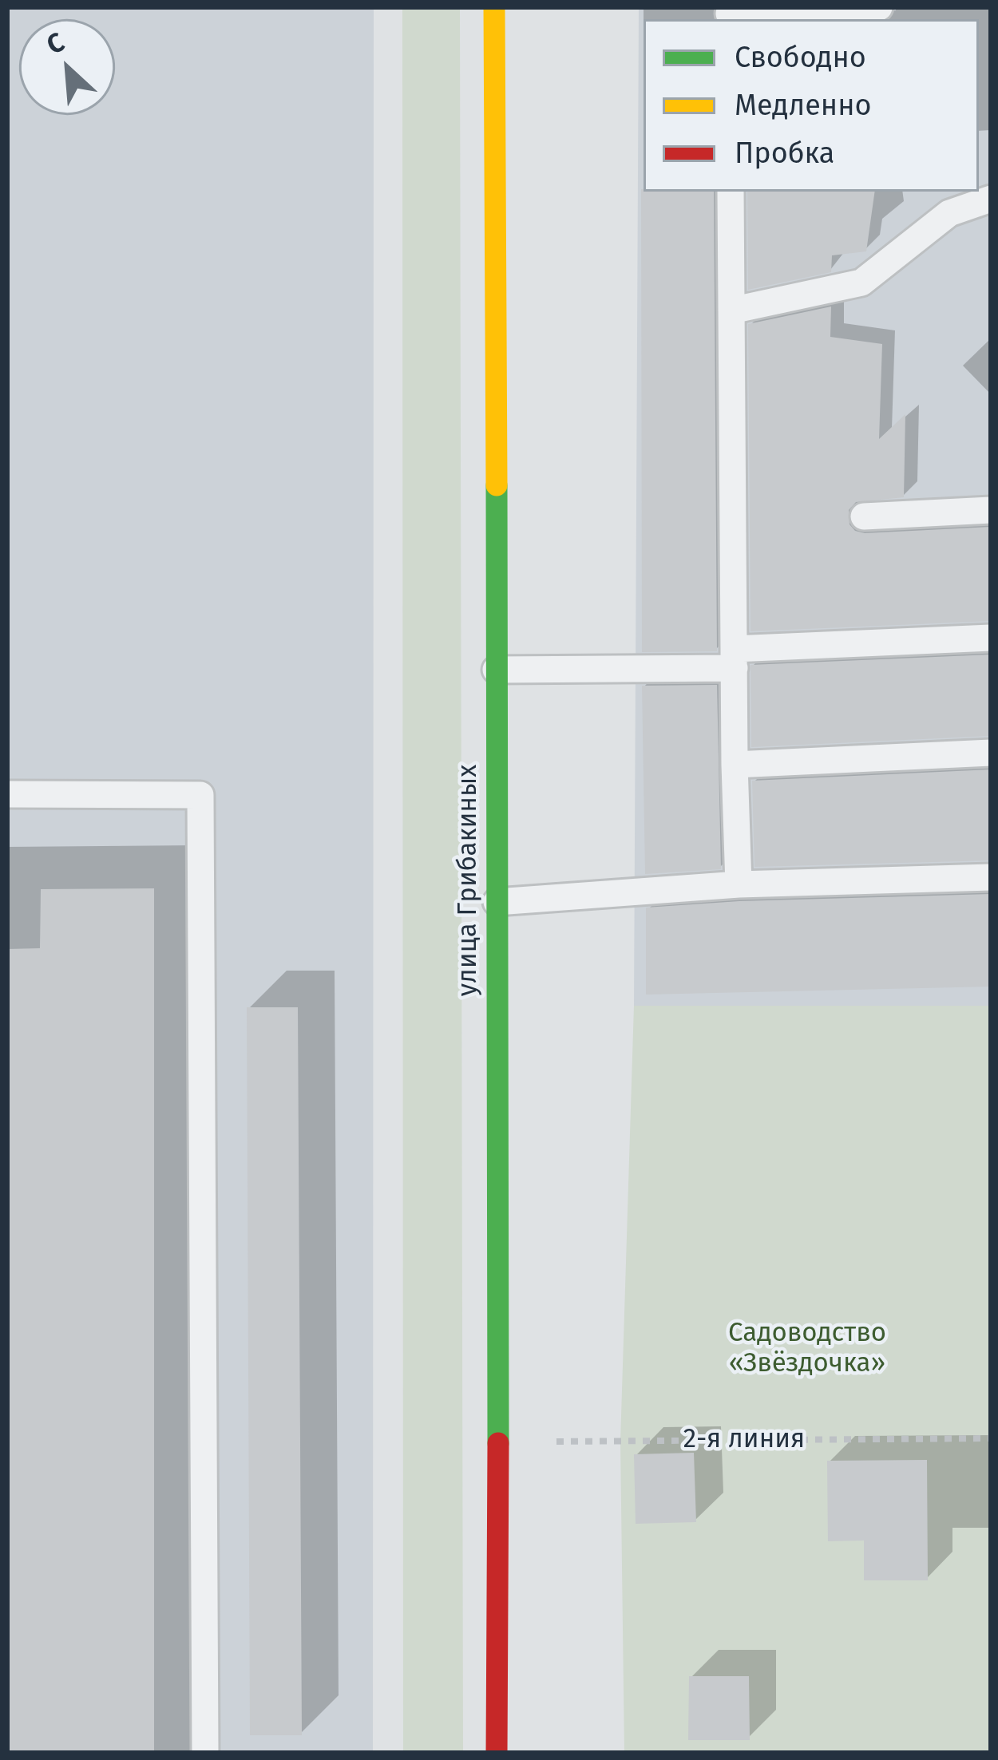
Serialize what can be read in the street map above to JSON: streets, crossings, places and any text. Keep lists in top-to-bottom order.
{
  "streets": {
    "street": ["улица Грибакиных"],
    "path": ["2-я линия"]
  },
  "crossings": [
    ["улица Грибакиных", "2-я линия"]
  ],
  "parks": ["Садоводство «Звёздочка»"],
  "legend": ["Свободно", "Медленно", "Пробка"],
  "north": "top left"
}
